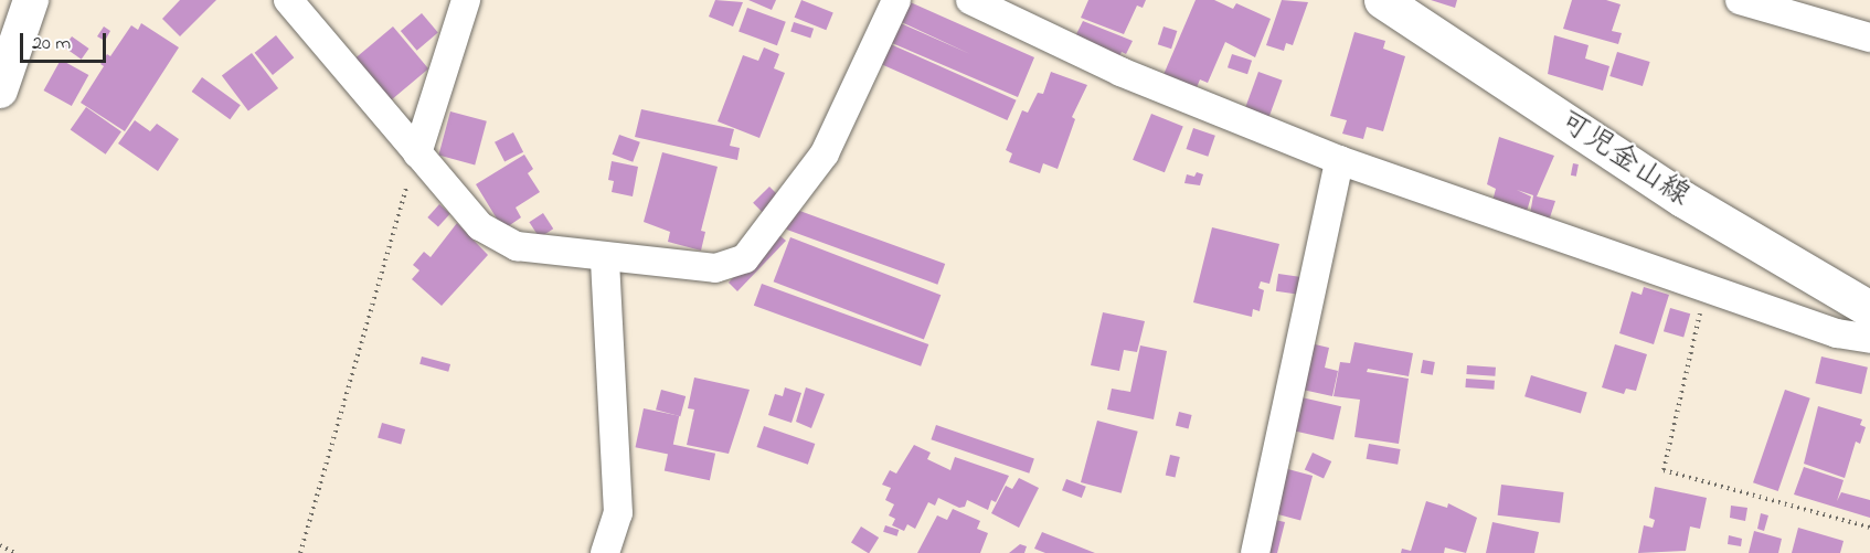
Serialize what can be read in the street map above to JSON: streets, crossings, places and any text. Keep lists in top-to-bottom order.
{
  "streets": {
    "main road": ["可児金山線"]
  },
  "scale_bar": "20 m"
}
